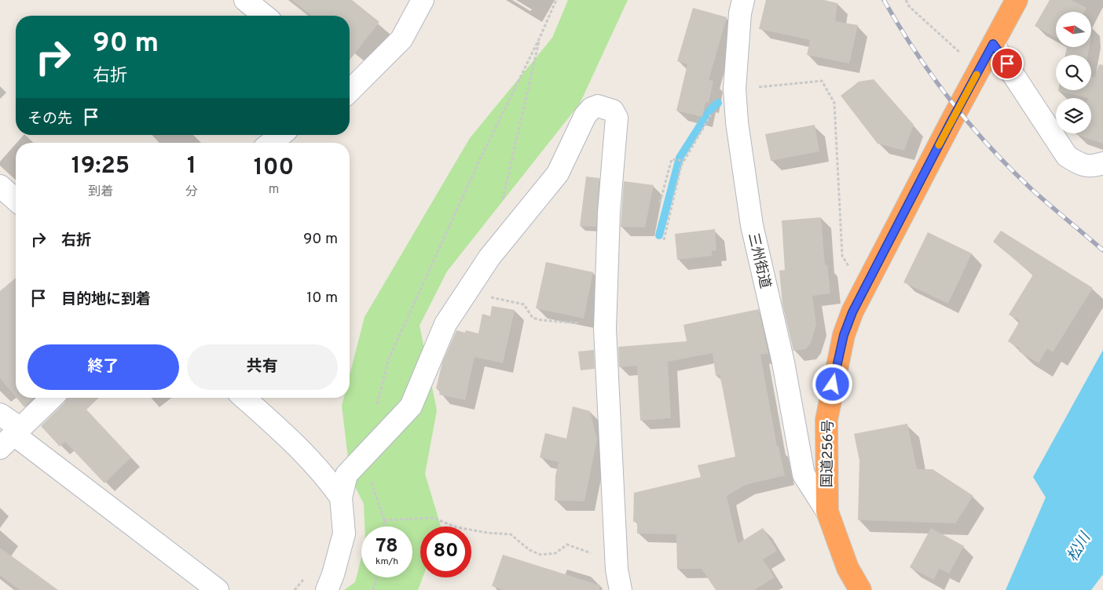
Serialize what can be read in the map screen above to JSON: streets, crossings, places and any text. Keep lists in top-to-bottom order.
{
  "streets": {
    "highway": ["国道256号"],
    "street": ["三州街道"]
  },
  "crossings": [
    ["三州街道", "国道256号"]
  ],
  "water": ["松川"],
  "north": "left",
  "page": {
    "turn": ["90 m", "右折"],
    "then": "その先",
    "eta": [
      "19:25",
      "到着",
      "1",
      "分",
      "100",
      "m"
    ],
    "list": [
      {
        "name": "右折",
        "value": "90 m"
      },
      {
        "name": "目的地に到着",
        "value": "10 m"
      }
    ],
    "buttons": ["終了", "共有"],
    "speed": "78 km/h",
    "limit": "80"
  }
}
